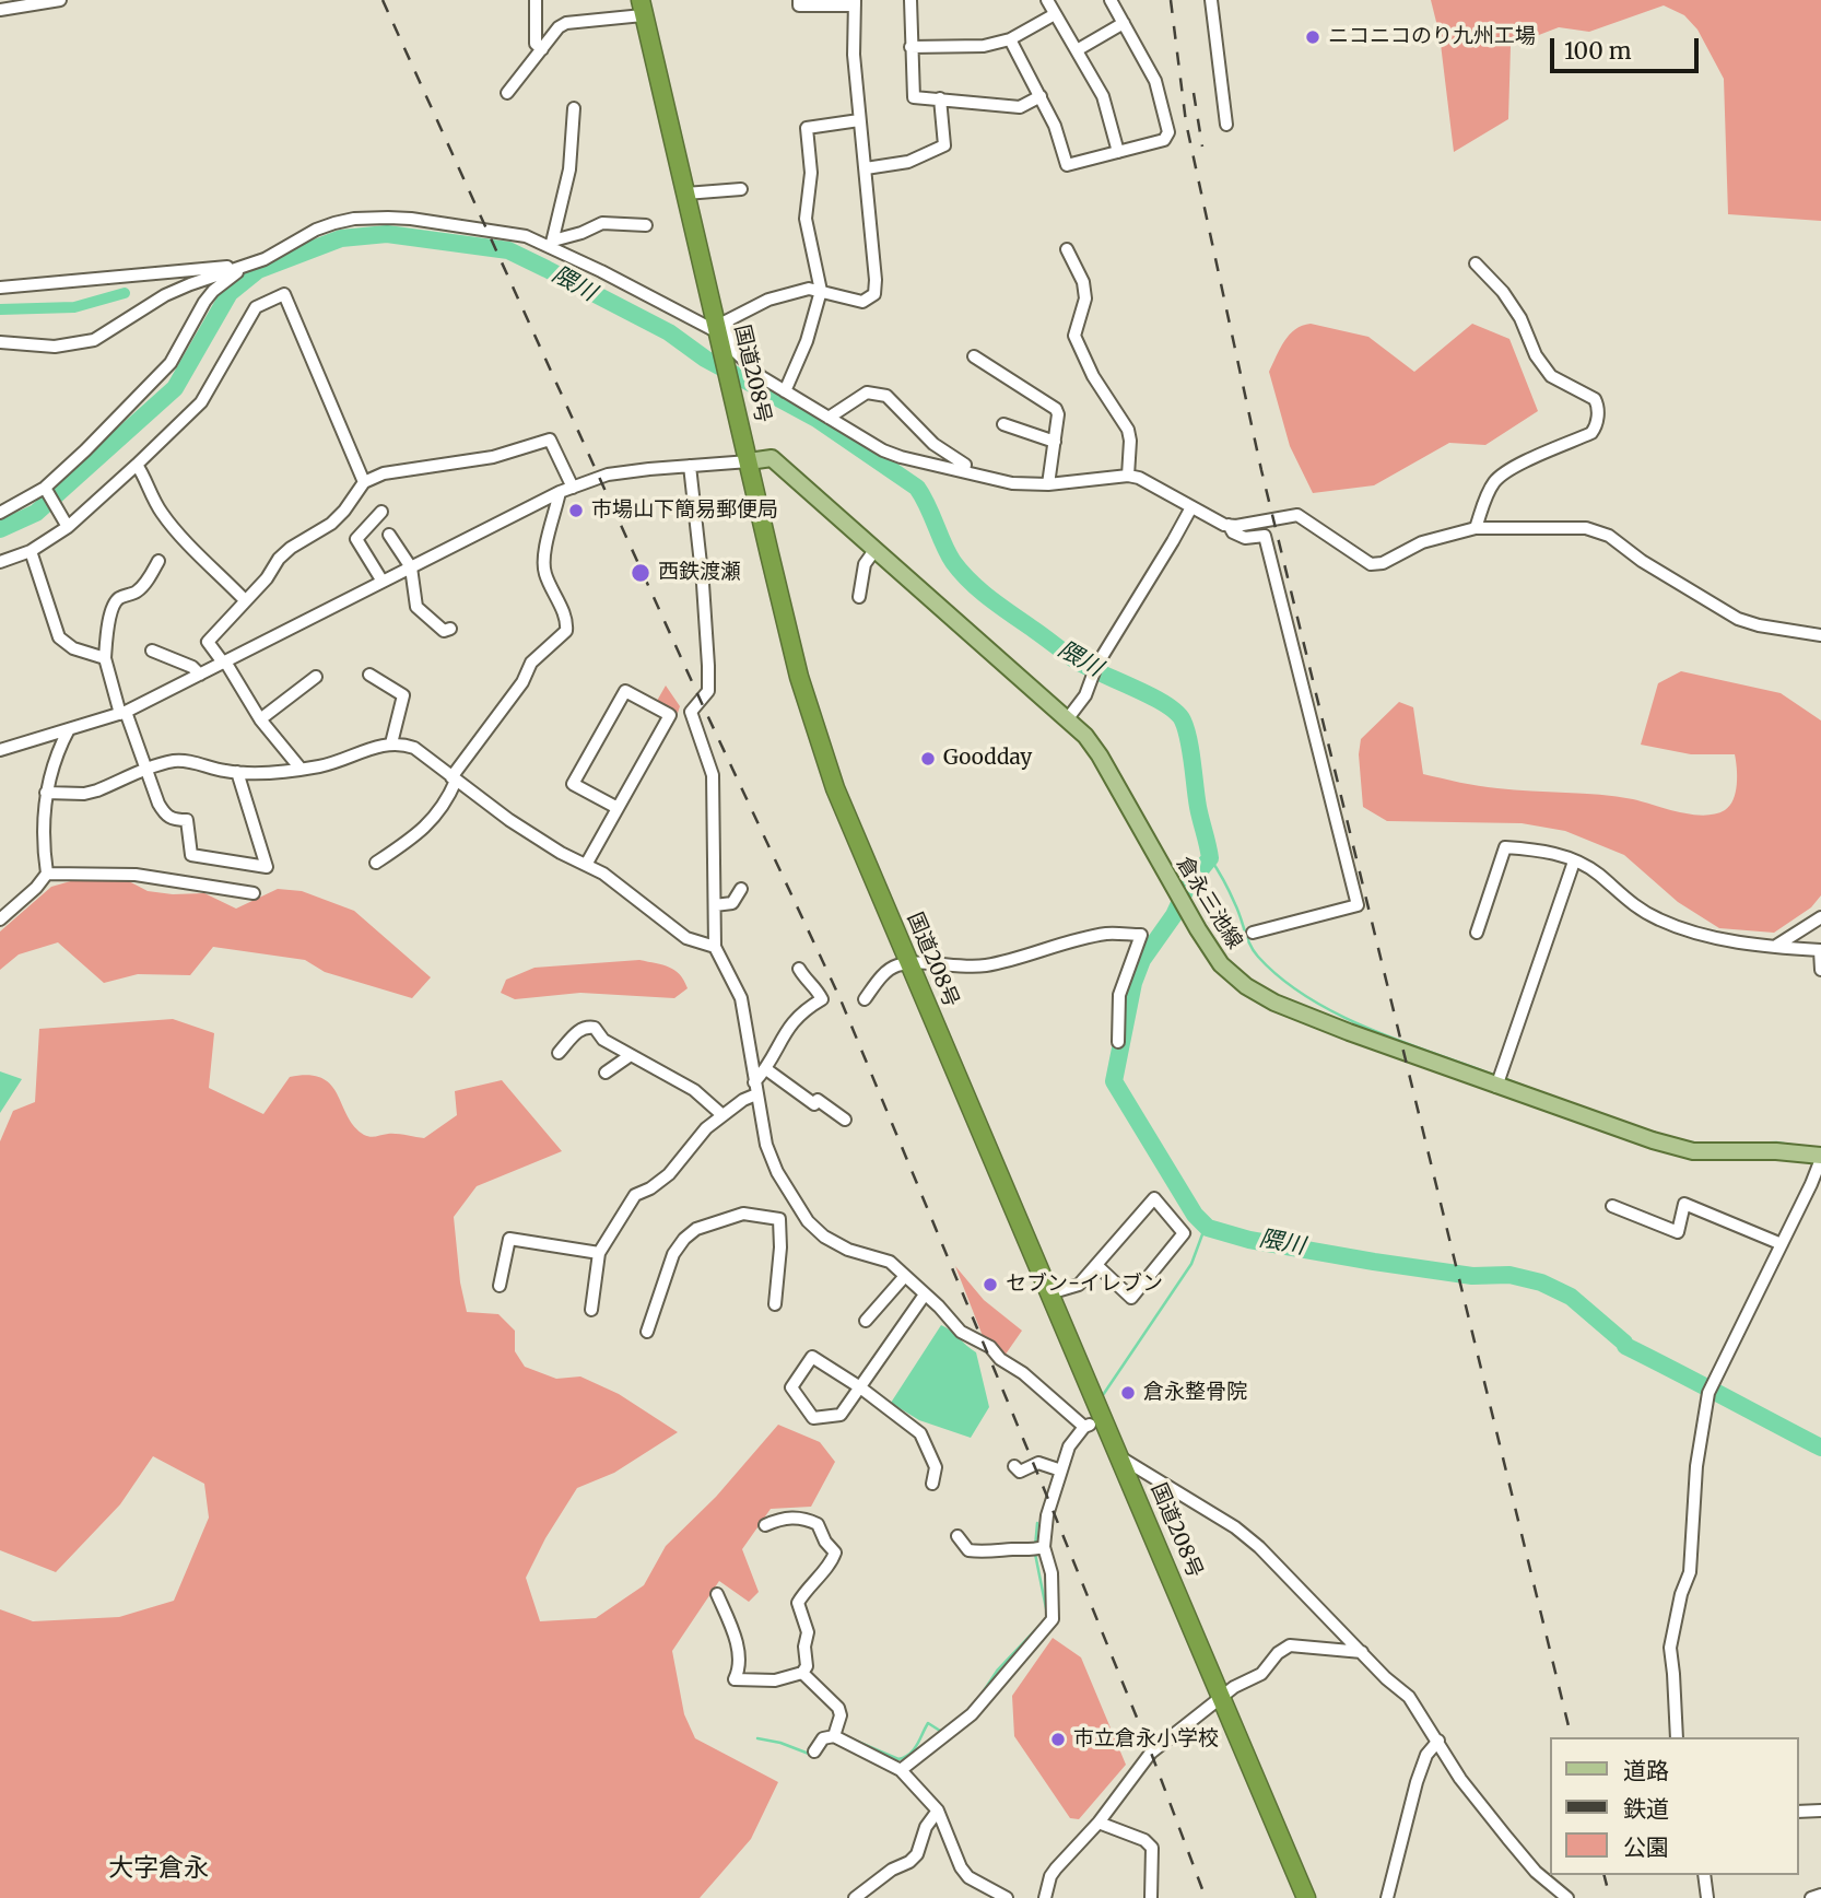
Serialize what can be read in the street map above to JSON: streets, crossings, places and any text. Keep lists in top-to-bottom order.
{
  "streets": {
    "highway": ["国道208号"],
    "main road": ["倉永三池線"]
  },
  "crossings": [
    ["国道208号", "倉永三池線"]
  ],
  "districts": ["大字倉永"],
  "water": ["隈川"],
  "places": [
    "ニコニコのり九州工場",
    "市場山下簡易郵便局",
    "西鉄渡瀬",
    "Goodday",
    "セブン-イレブン",
    "倉永整骨院",
    "市立倉永小学校"
  ],
  "legend": ["道路", "鉄道", "公園"],
  "scale_bar": "100 m"
}
